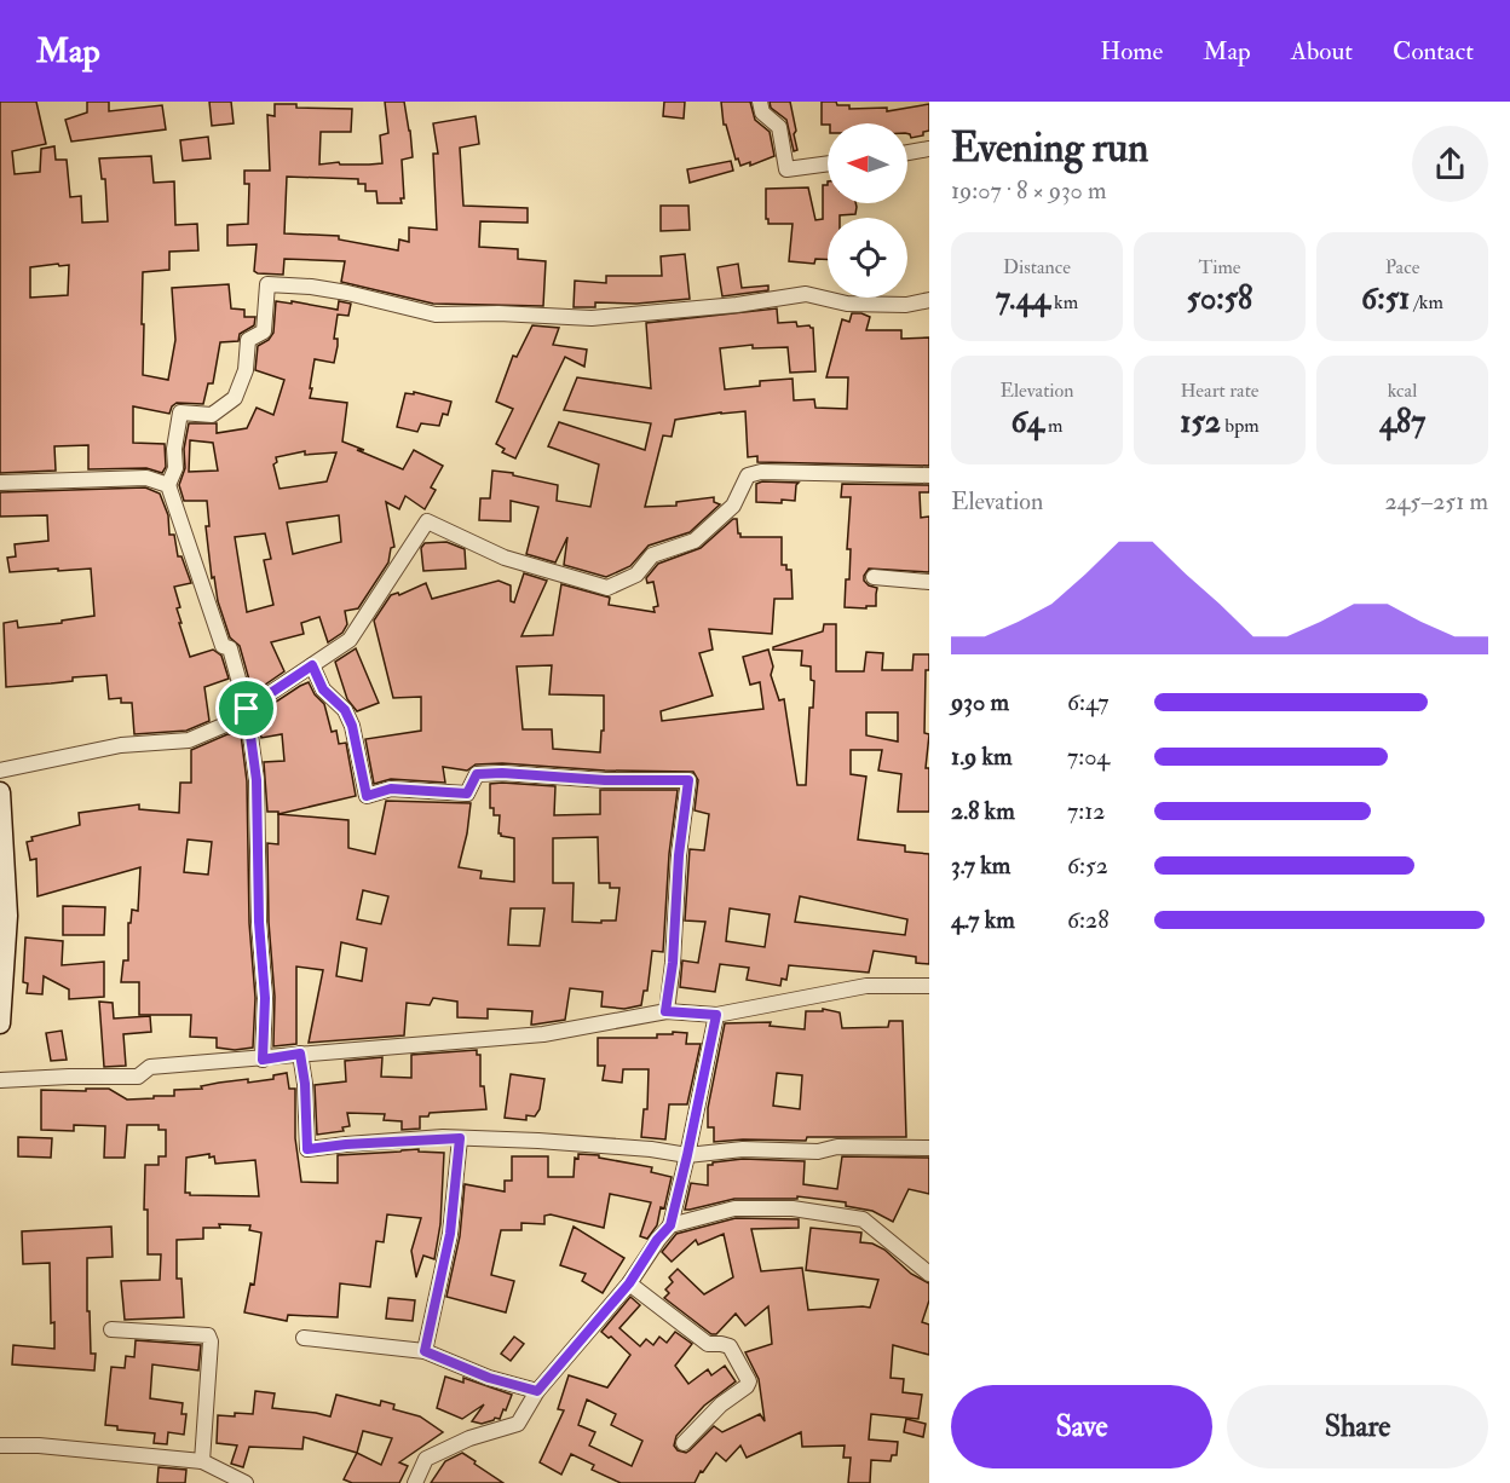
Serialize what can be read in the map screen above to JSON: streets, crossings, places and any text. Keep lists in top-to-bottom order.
{
  "north": "left",
  "page": {
    "header": "Map",
    "nav": [
      "Home",
      "Map",
      "About",
      "Contact"
    ],
    "heading": ["Evening run", "19:07 · 8 × 930 m"],
    "stats": [
      ["Distance", "7.44 km"],
      ["Time", "50:58"],
      ["Pace", "6:51 /km"],
      ["Elevation", "64 m"],
      ["Heart rate", "152 bpm"],
      ["kcal", "487"]
    ],
    "chart": ["Elevation", "245–251 m"],
    "list": [
      {
        "name": "930 m",
        "note": "6:47"
      },
      {
        "name": "1.9 km",
        "note": "7:04"
      },
      {
        "name": "2.8 km",
        "note": "7:12"
      },
      {
        "name": "3.7 km",
        "note": "6:52"
      },
      {
        "name": "4.7 km",
        "note": "6:28"
      }
    ],
    "buttons": ["Save", "Share"]
  }
}
